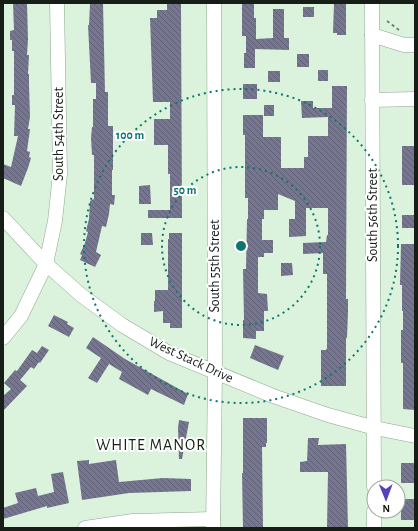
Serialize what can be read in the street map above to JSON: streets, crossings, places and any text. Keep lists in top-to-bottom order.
{
  "streets": {
    "street": [
      "South 54th Street",
      "South 56th Street",
      "South 55th Street",
      "West Stack Drive"
    ]
  },
  "crossings": [
    ["South 54th Street", "West Stack Drive"],
    ["South 56th Street", "West Stack Drive"],
    ["South 55th Street", "West Stack Drive"]
  ],
  "districts": ["WHITE MANOR"],
  "north": "bottom",
  "rings": ["100 m", "50 m"]
}
